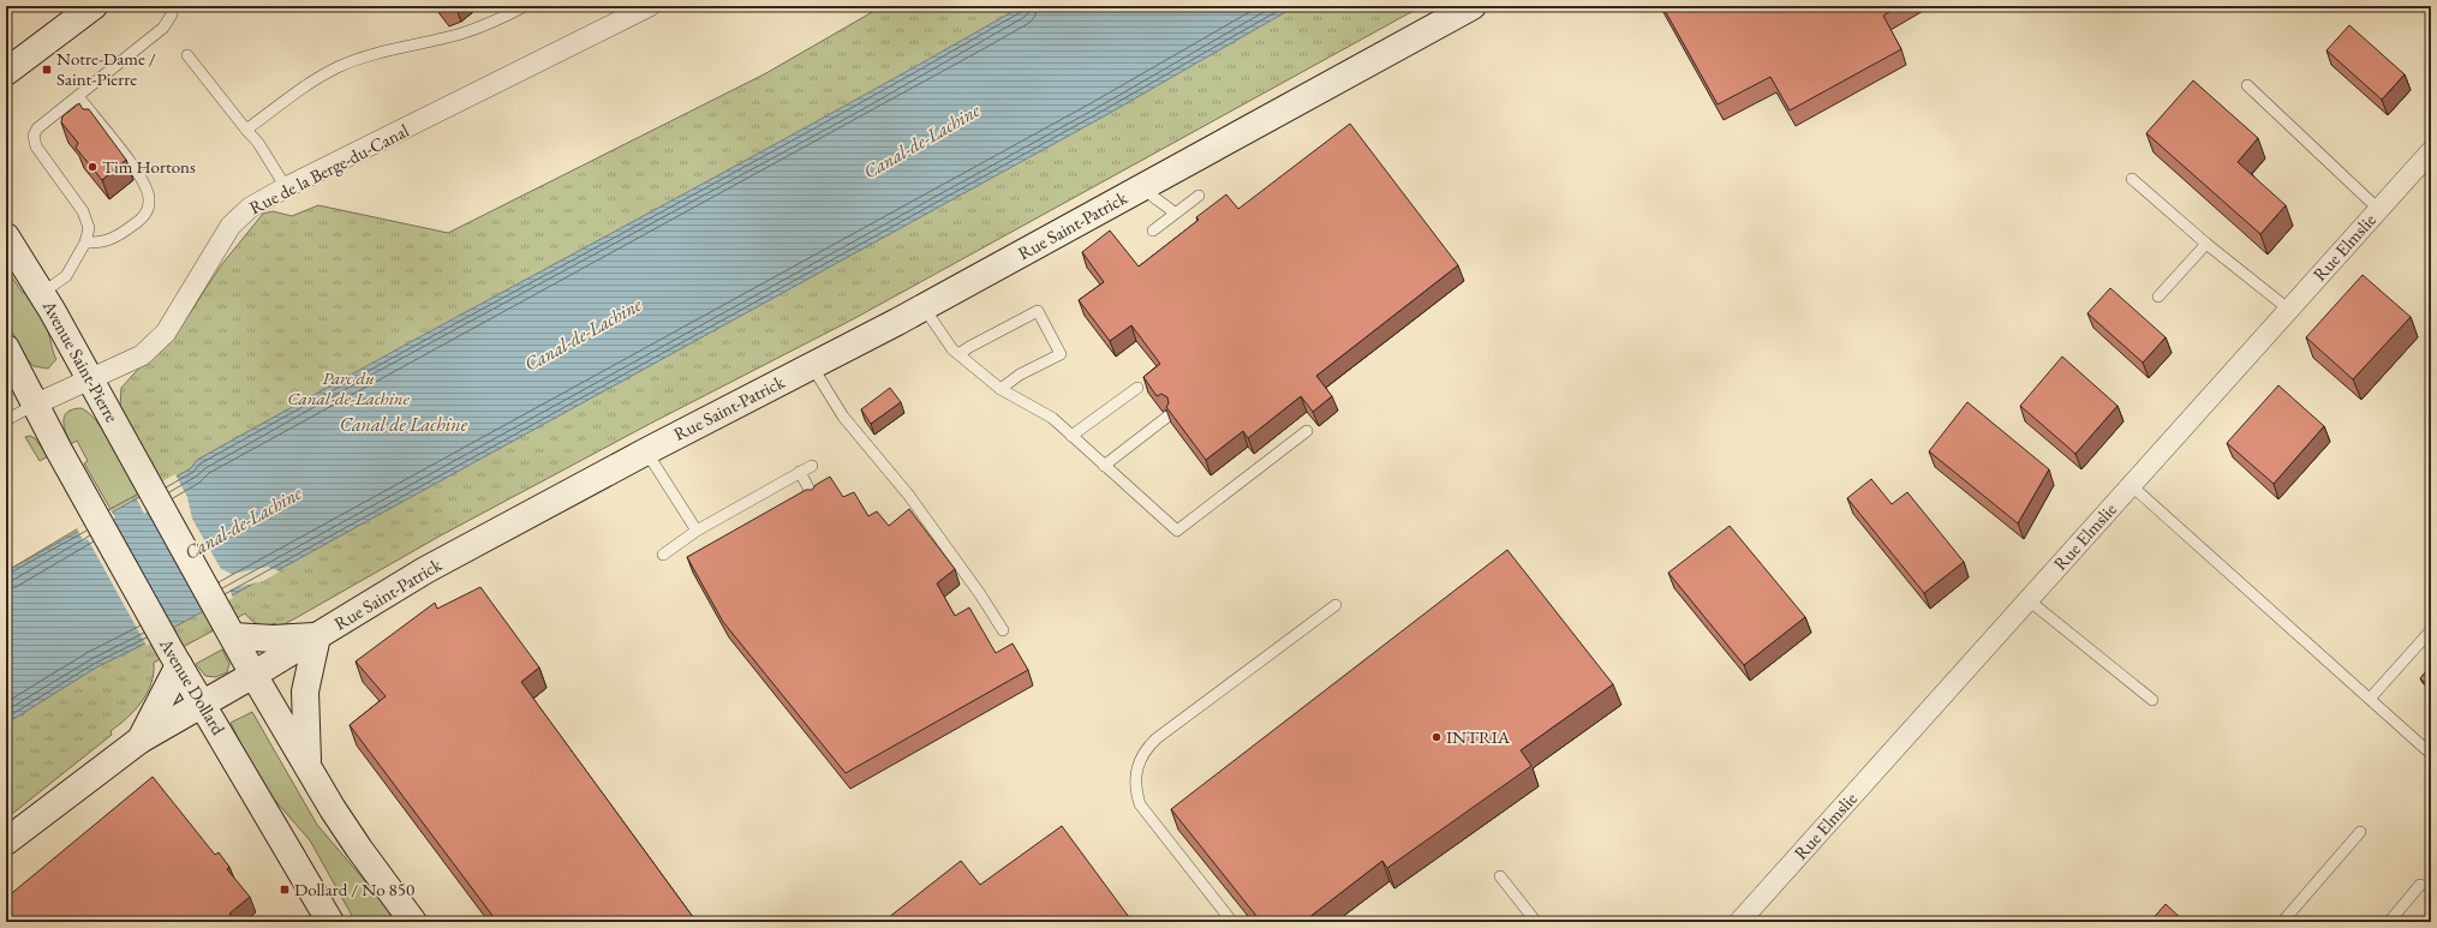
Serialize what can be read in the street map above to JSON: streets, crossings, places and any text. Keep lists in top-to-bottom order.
{
  "streets": {
    "main road": ["Rue Saint-Patrick", "Avenue Saint-Pierre", "Avenue Dollard"],
    "street": ["Rue de la Berge-du-Canal", "Rue Elmslie"]
  },
  "crossings": [
    ["Rue de la Berge-du-Canal", "Avenue Saint-Pierre"],
    ["Rue de la Berge-du-Canal", "Avenue Dollard"],
    ["Rue Saint-Patrick", "Avenue Dollard"]
  ],
  "water": ["Canal-de-Lachine", "Canal de Lachine"],
  "parks": ["Parc du Canal-de-Lachine"],
  "places": {
    "transit": ["Notre-Dame / Saint-Pierre", "Dollard / No 850"],
    "other": ["Tim Hortons", "INTRIA"]
  }
}
